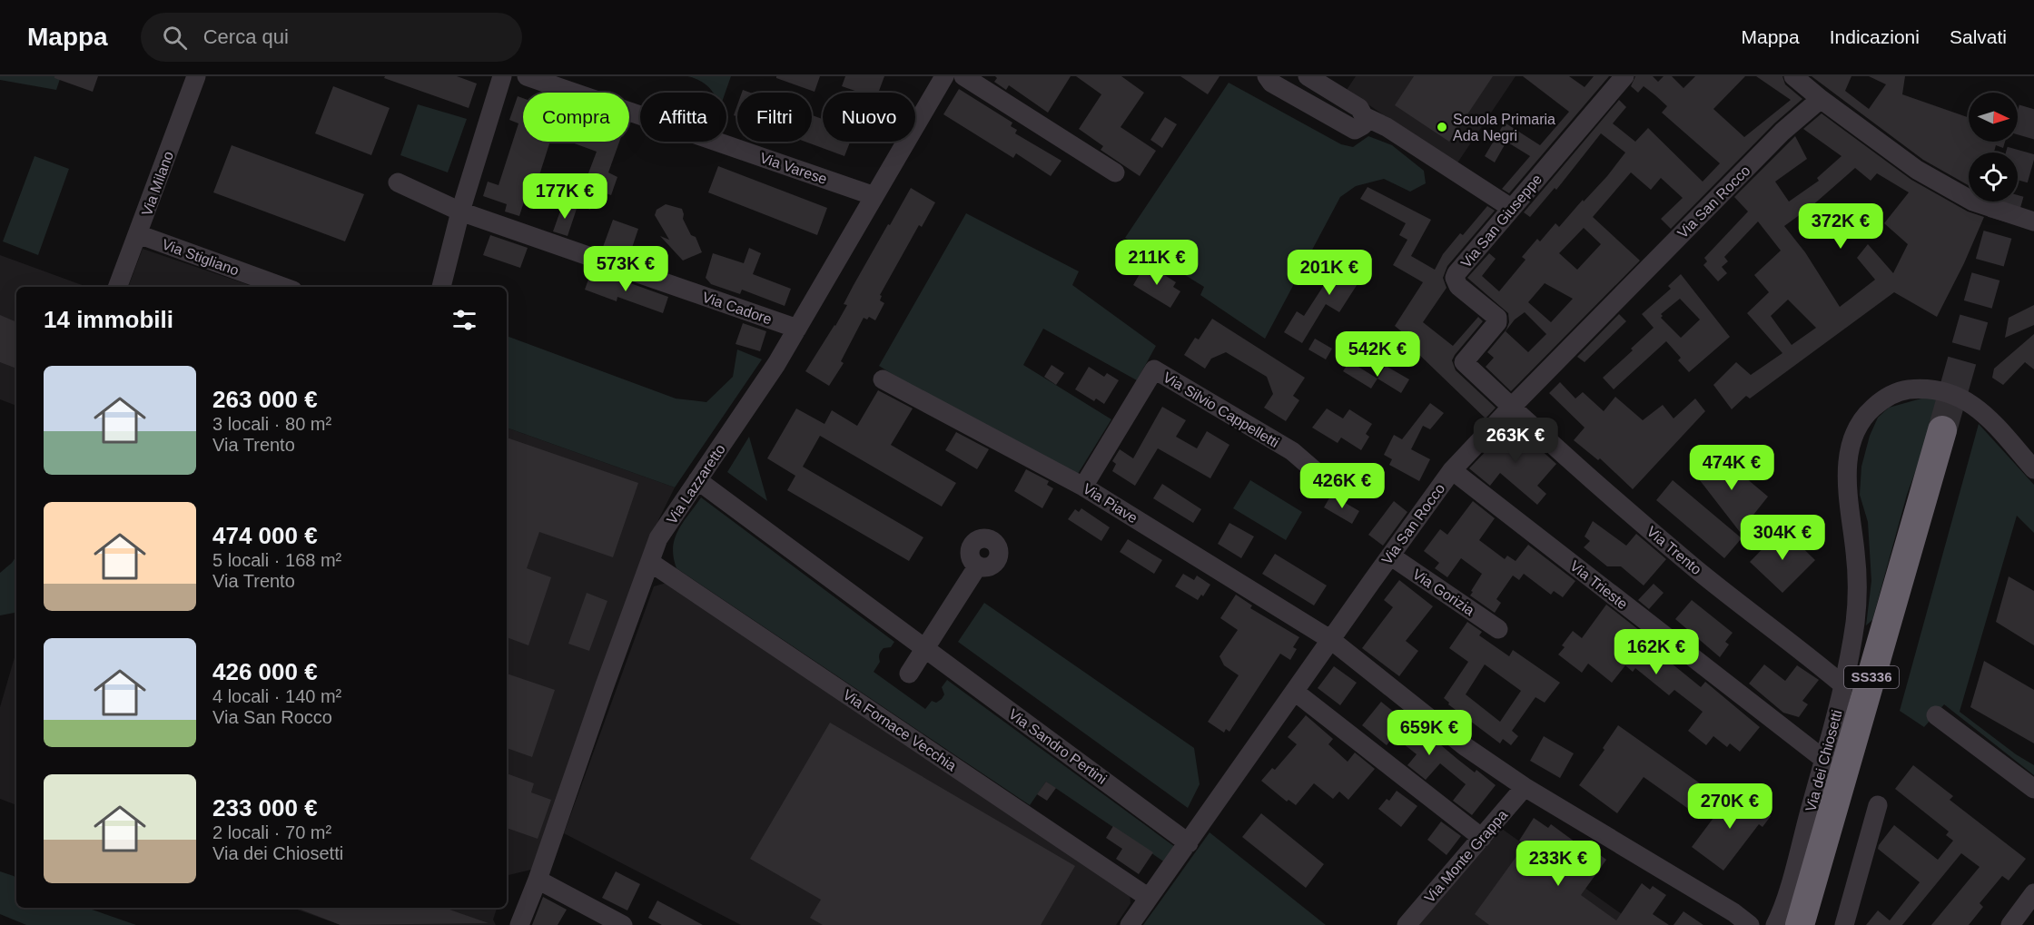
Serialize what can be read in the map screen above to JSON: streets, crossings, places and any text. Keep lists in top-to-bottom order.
{
  "streets": {
    "highway": ["SS336"],
    "street": [
      "Via Varese",
      "Via Milano",
      "Via San Rocco",
      "Via San Giuseppe",
      "Via Stigliano",
      "Via Cadore",
      "Via Silvio Cappelletti",
      "Via Lazzaretto",
      "Via Piave",
      "Via Trento",
      "Via Trieste",
      "Via Gorizia",
      "Via Fornace Vecchia",
      "Via Sandro Pertini",
      "Via dei Chiosetti",
      "Via Monte Grappa"
    ]
  },
  "crossings": [
    ["Via Varese", "Via Lazzaretto"],
    ["Via Milano", "Via Stigliano"],
    ["Via San Rocco", "Via San Giuseppe"],
    ["Via San Rocco", "Via Piave"],
    ["Via San Rocco", "Via Trento"],
    ["Via San Rocco", "Via Trieste"],
    ["Via San Rocco", "Via Gorizia"],
    ["Via San Rocco", "Via Fornace Vecchia"],
    ["Via San Rocco", "Via Sandro Pertini"],
    ["Via San Giuseppe", "Via Trento"],
    ["Via Cadore", "Via Lazzaretto"],
    ["Via Silvio Cappelletti", "Via Piave"],
    ["Via Lazzaretto", "Via Fornace Vecchia"],
    ["Via Lazzaretto", "Via Sandro Pertini"],
    ["Via Trento", "Via dei Chiosetti"],
    ["Via Trieste", "Via dei Chiosetti"]
  ],
  "places": ["Scuola Primaria Ada Negri"],
  "north": "right",
  "page": {
    "header": "Mappa",
    "search": "Cerca qui",
    "nav": ["Mappa", "Indicazioni", "Salvati"],
    "chip": [
      "Compra",
      "Affitta",
      "Filtri",
      "Nuovo"
    ],
    "price": [
      "177K €",
      "372K €",
      "211K €",
      "573K €",
      "201K €",
      "542K €",
      "263K €",
      "474K €",
      "426K €",
      "304K €",
      "162K €",
      "659K €",
      "270K €",
      "233K €"
    ],
    "heading": "14 immobili",
    "list": [
      {
        "name": "263 000 €",
        "note": "3 locali · 80 m² · Via Trento"
      },
      {
        "name": "474 000 €",
        "note": "5 locali · 168 m² · Via Trento"
      },
      {
        "name": "426 000 €",
        "note": "4 locali · 140 m² · Via San Rocco"
      },
      {
        "name": "233 000 €",
        "note": "2 locali · 70 m² · Via dei Chiosetti"
      }
    ]
  }
}
